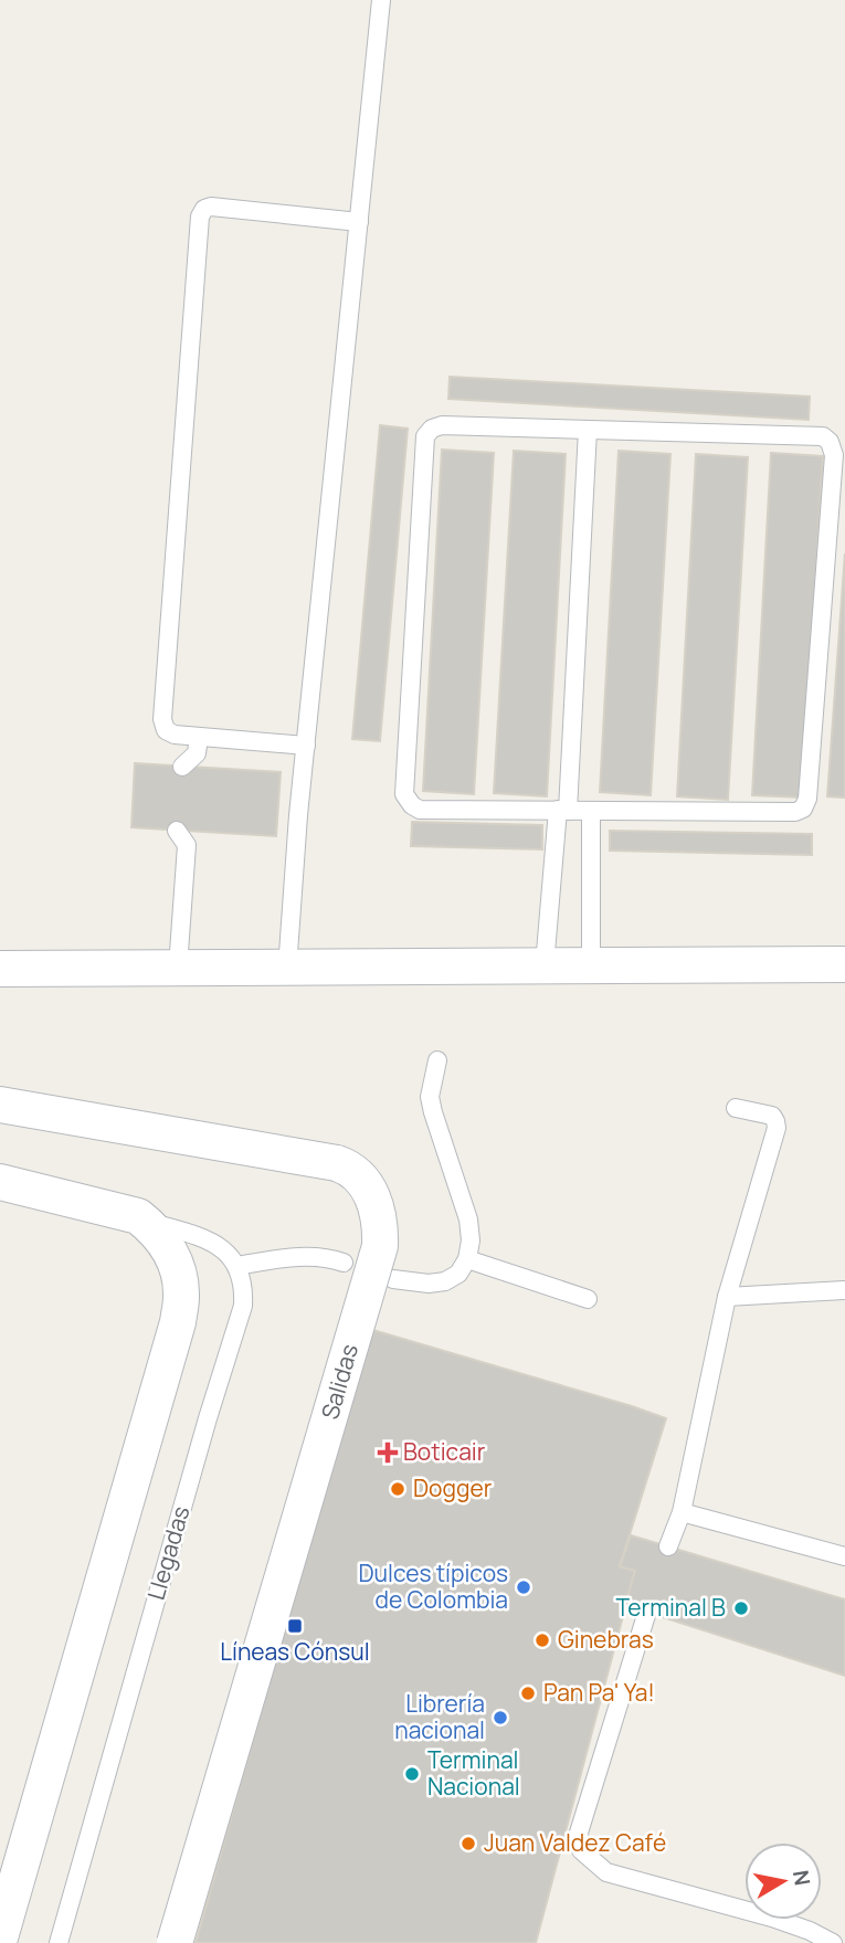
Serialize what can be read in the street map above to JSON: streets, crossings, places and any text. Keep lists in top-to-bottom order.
{
  "streets": {
    "street": ["Salidas"],
    "lane": ["Llegadas"]
  },
  "places": {
    "health": ["Boticair"],
    "other": [
      "Dogger",
      "Dulces típicos de Colombia",
      "Terminal B",
      "Ginebras",
      "Pan Pa' Ya!",
      "Librería nacional",
      "Terminal Nacional",
      "Juan Valdez Café"
    ],
    "transit": ["Líneas Cónsul"]
  },
  "north": "right"
}
